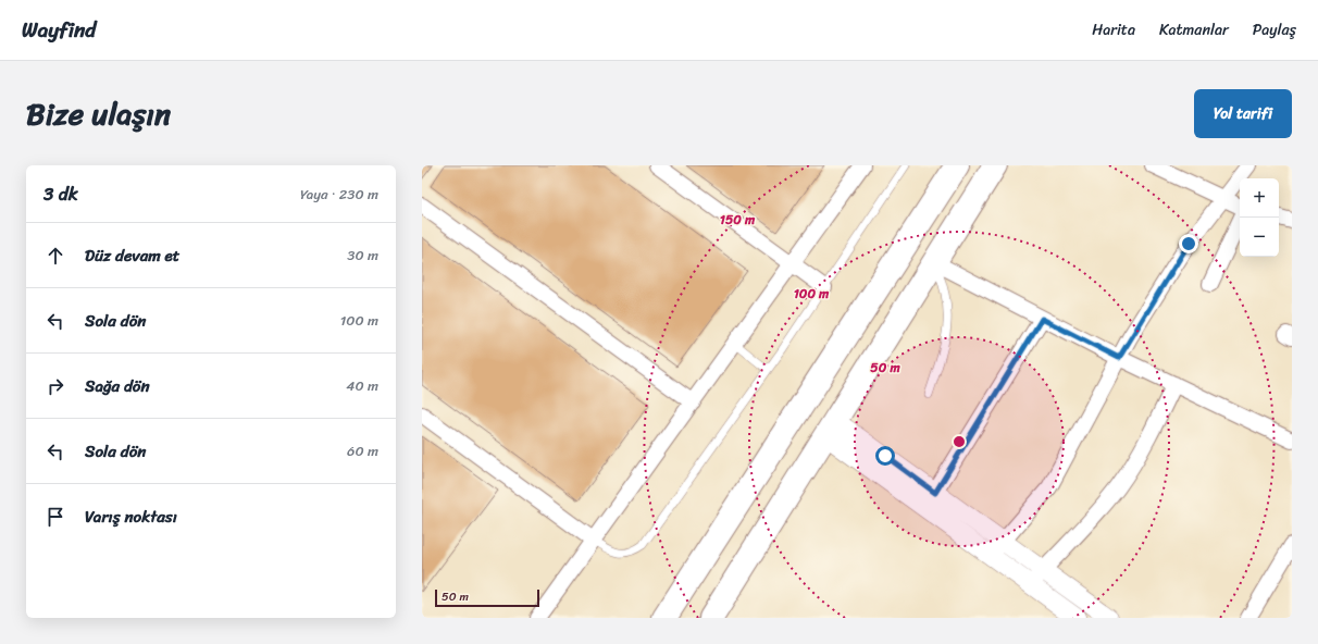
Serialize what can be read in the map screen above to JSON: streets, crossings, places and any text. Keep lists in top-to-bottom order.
{
  "scale_bar": "50 m",
  "page": {
    "header": "Wayfind",
    "nav": ["Harita", "Katmanlar", "Paylaş"],
    "title": "Bize ulaşın",
    "buttons": "Yol tarifi",
    "heading": ["3 dk", "Yaya · 230 m"],
    "map_buttons": ["+", "−"],
    "list": [
      ["Düz devam et", "30 m"],
      ["Sola dön", "100 m"],
      ["Sağa dön", "40 m"],
      ["Sola dön", "60 m"],
      "Varış noktası"
    ],
    "scale": "50 m"
  },
  "rings": ["150 m", "100 m", "50 m"]
}
